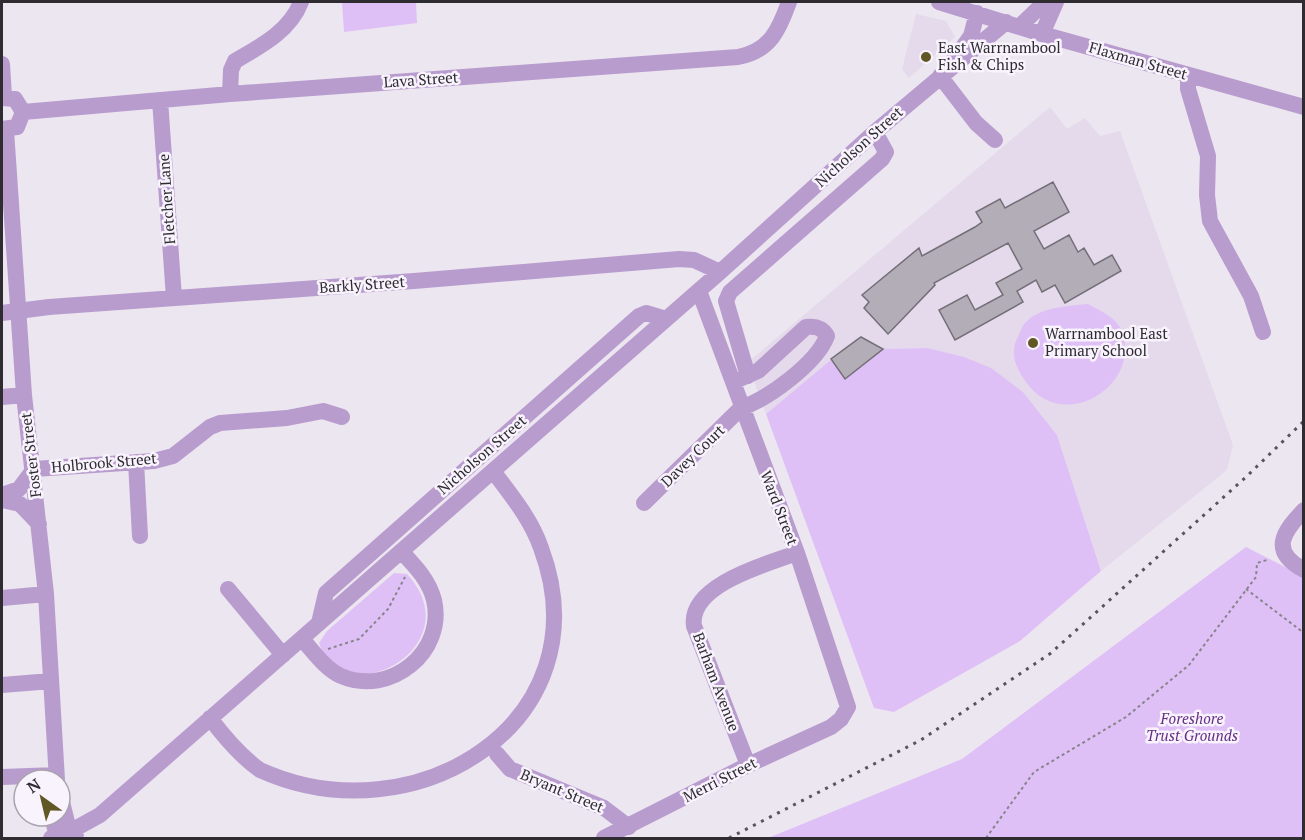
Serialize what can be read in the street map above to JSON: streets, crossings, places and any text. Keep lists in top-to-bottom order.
{
  "streets": {
    "street": [
      "Flaxman Street",
      "Lava Street",
      "Nicholson Street",
      "Fletcher Lane",
      "Barkly Street",
      "Foster Street",
      "Davey Court",
      "Holbrook Street",
      "Ward Street",
      "Barham Avenue",
      "Merri Street",
      "Bryant Street"
    ]
  },
  "crossings": [
    ["Flaxman Street", "Nicholson Street"],
    ["Lava Street", "Fletcher Lane"],
    ["Nicholson Street", "Barkly Street"],
    ["Nicholson Street", "Ward Street"],
    ["Fletcher Lane", "Barkly Street"],
    ["Barkly Street", "Foster Street"],
    ["Foster Street", "Holbrook Street"],
    ["Davey Court", "Ward Street"],
    ["Ward Street", "Barham Avenue"],
    ["Ward Street", "Merri Street"],
    ["Barham Avenue", "Merri Street"],
    ["Merri Street", "Bryant Street"]
  ],
  "parks": ["Foreshore Trust Grounds"],
  "places": ["East Warrnambool Fish & Chips", "Warrnambool East Primary School"],
  "north": "top left"
}
